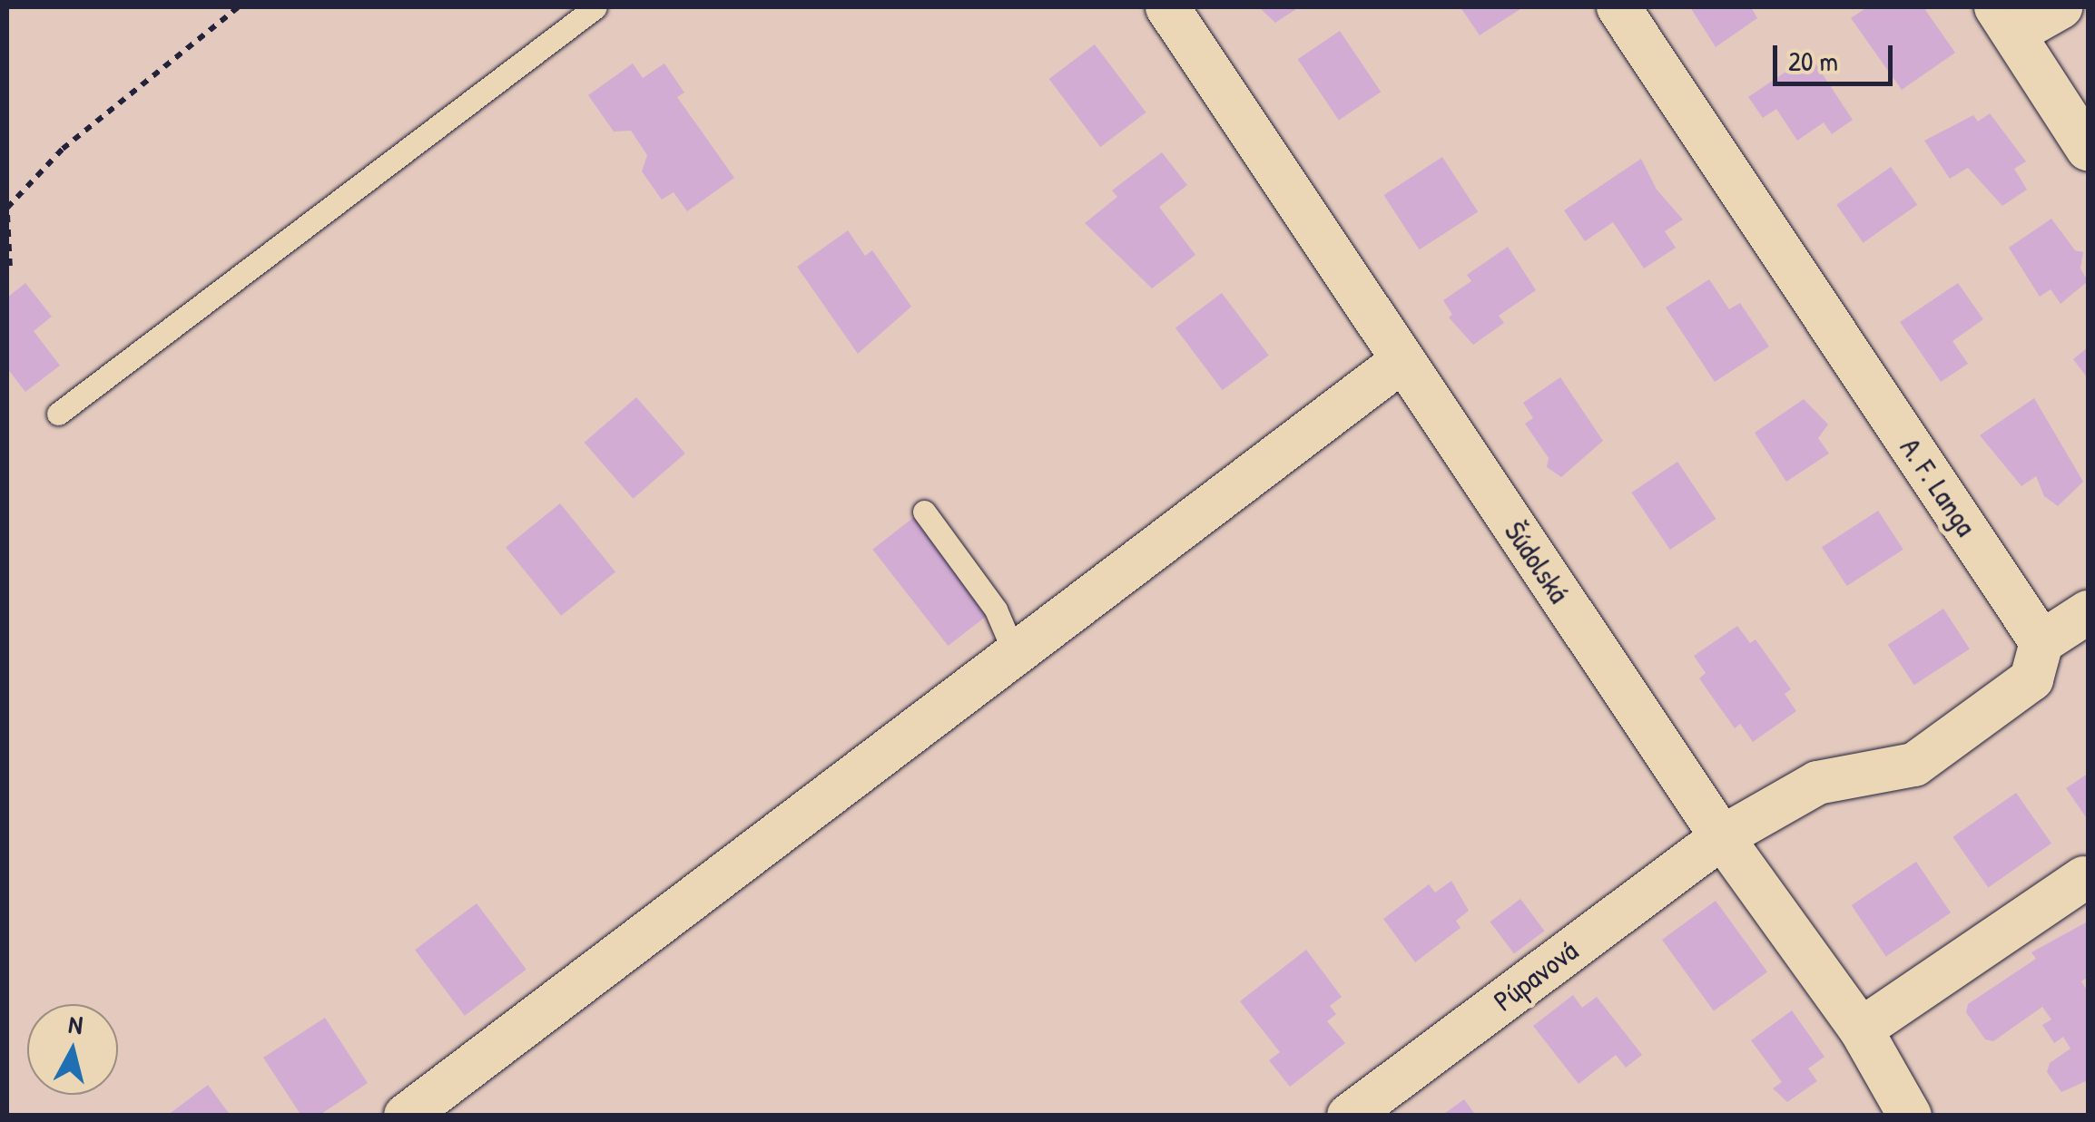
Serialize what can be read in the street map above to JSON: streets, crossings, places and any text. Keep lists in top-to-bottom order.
{
  "streets": {
    "street": ["A. F. Langa", "Šúdolská", "Púpavová"]
  },
  "crossings": [
    ["Šúdolská", "Púpavová"]
  ],
  "scale_bar": "20 m",
  "north": "top"
}
